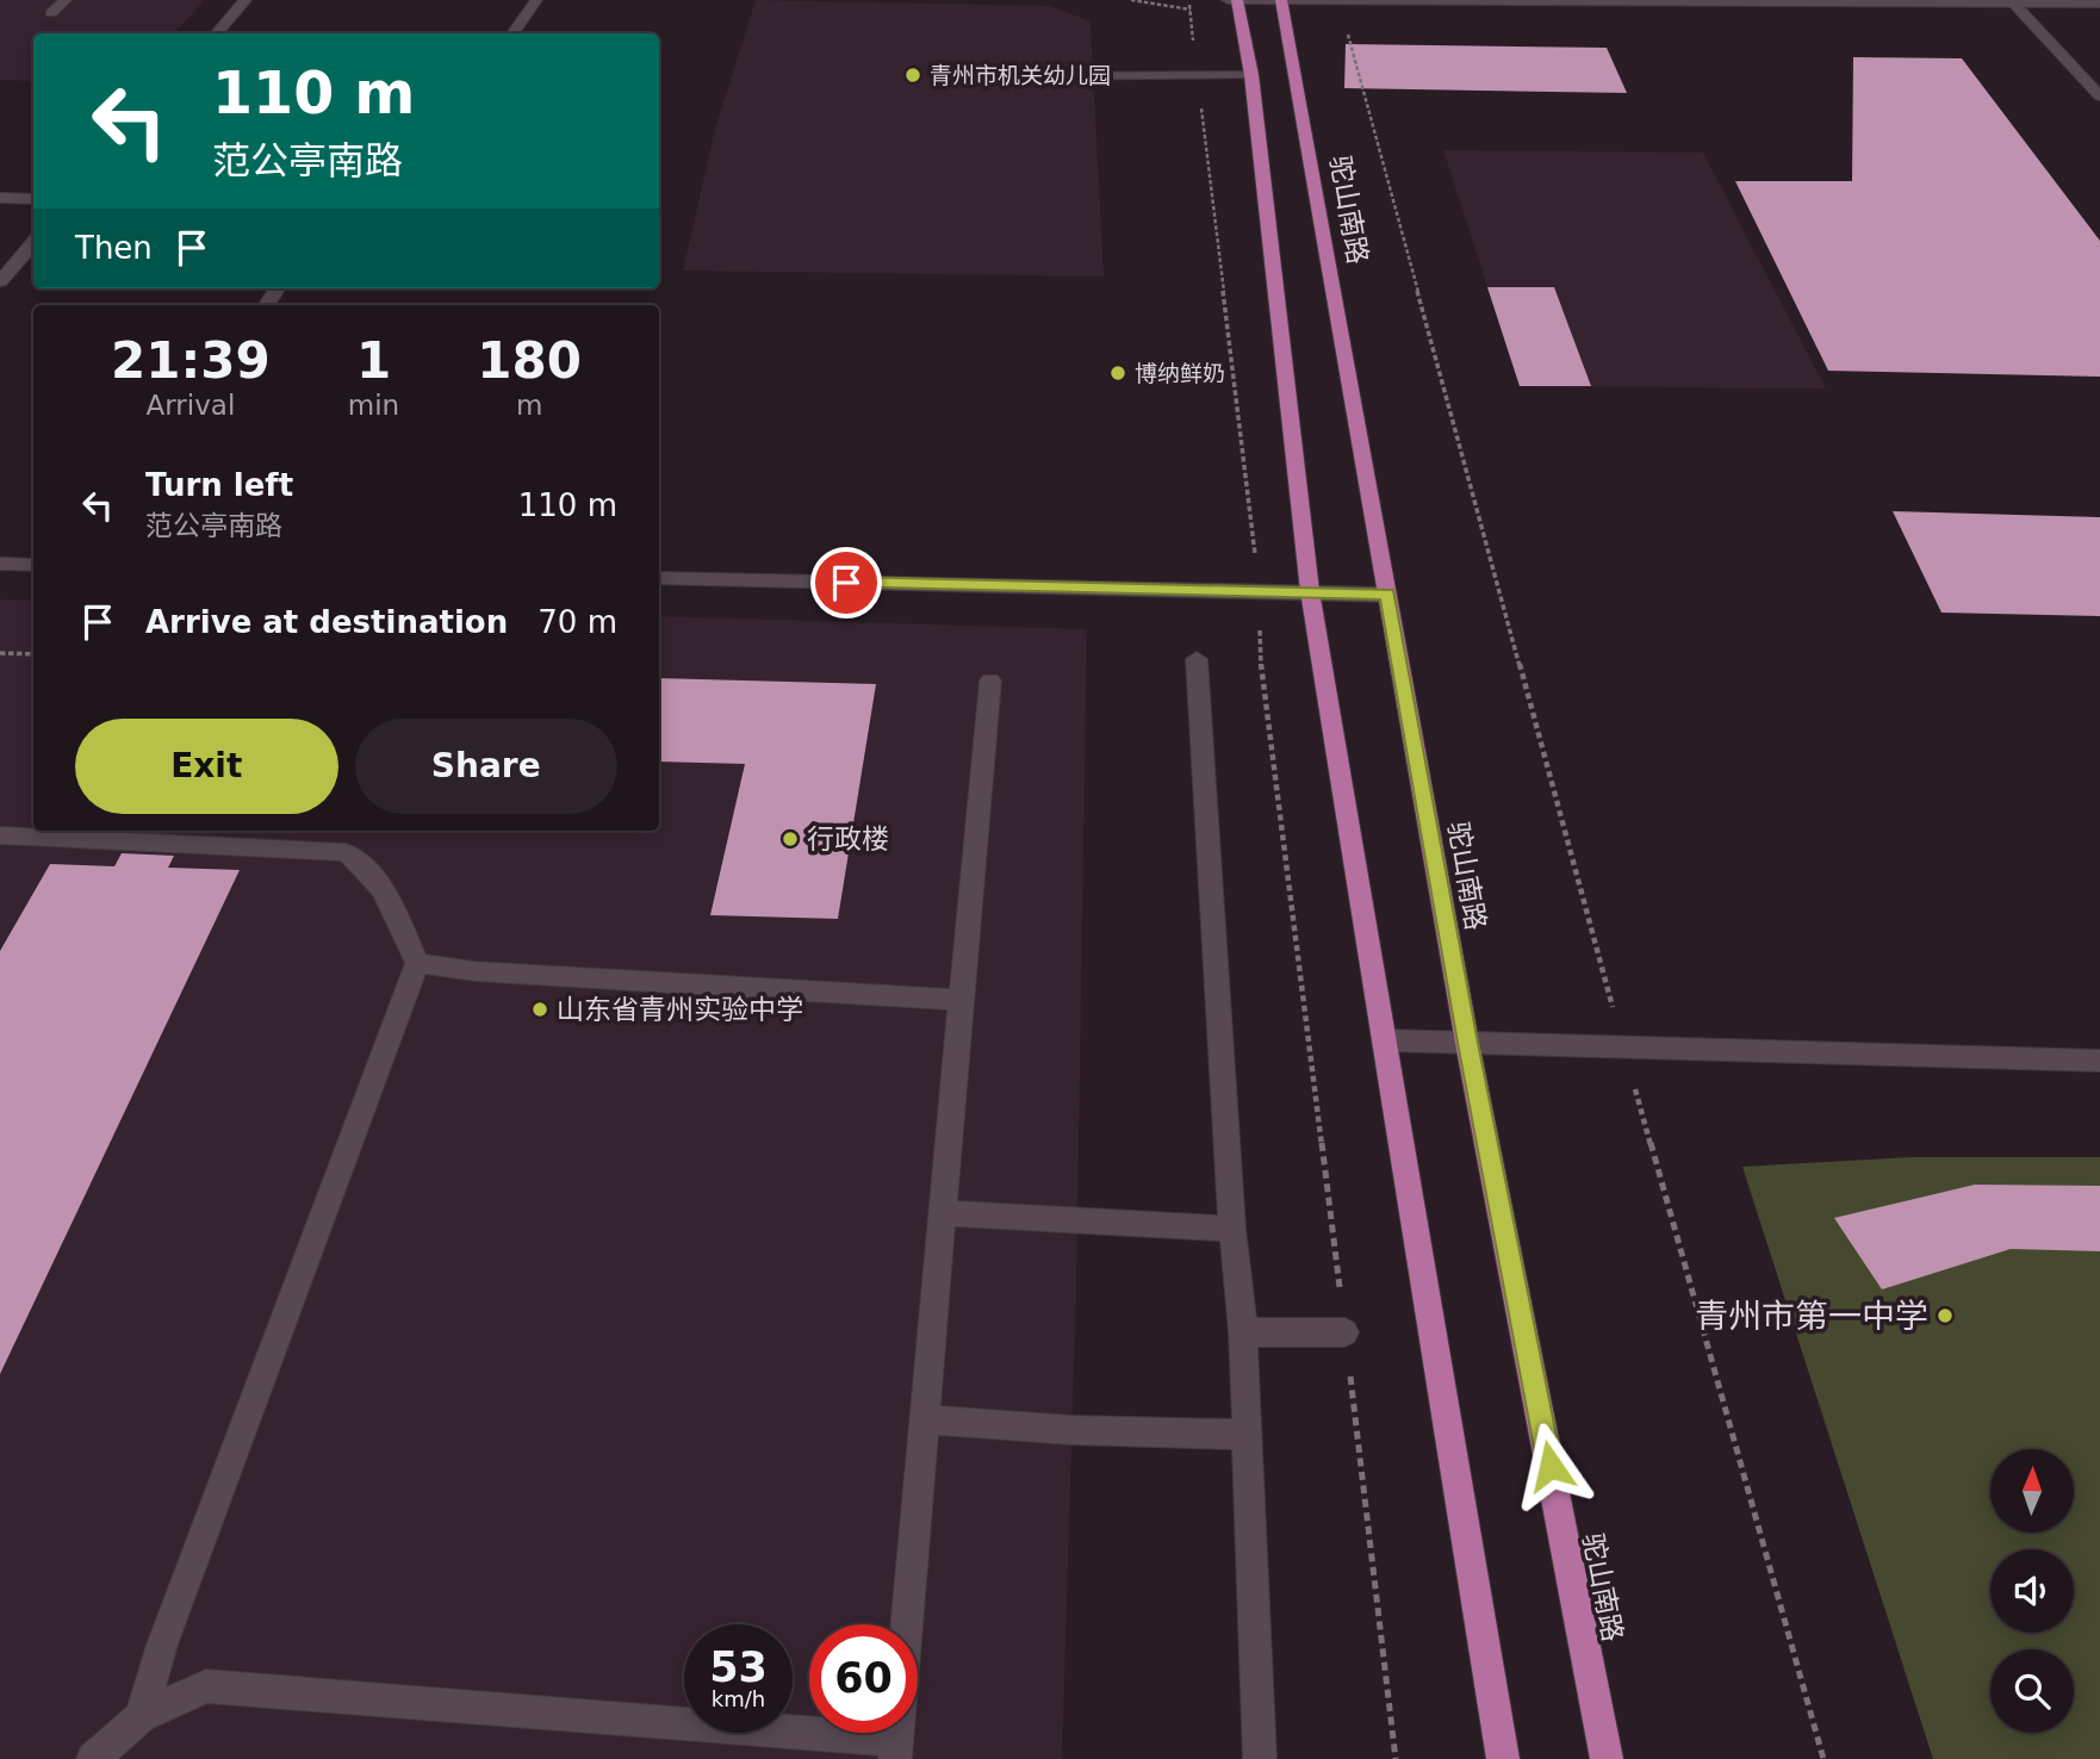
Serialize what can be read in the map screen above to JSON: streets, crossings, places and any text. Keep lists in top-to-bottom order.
{
  "streets": {
    "main road": ["驼山南路"]
  },
  "places": [
    "青州市机关幼儿园",
    "博纳鲜奶",
    "行政楼",
    "山东省青州实验中学",
    "青州市第一中学"
  ],
  "north": "top",
  "page": {
    "turn": ["110 m", "范公亭南路"],
    "then": "Then",
    "eta": [
      "21:39",
      "Arrival",
      "1",
      "min",
      "180",
      "m"
    ],
    "list": [
      {
        "name": "Turn left",
        "note": "范公亭南路",
        "value": "110 m"
      },
      {
        "name": "Arrive at destination",
        "value": "70 m"
      }
    ],
    "buttons": ["Exit", "Share"],
    "speed": "53 km/h",
    "limit": "60"
  }
}
